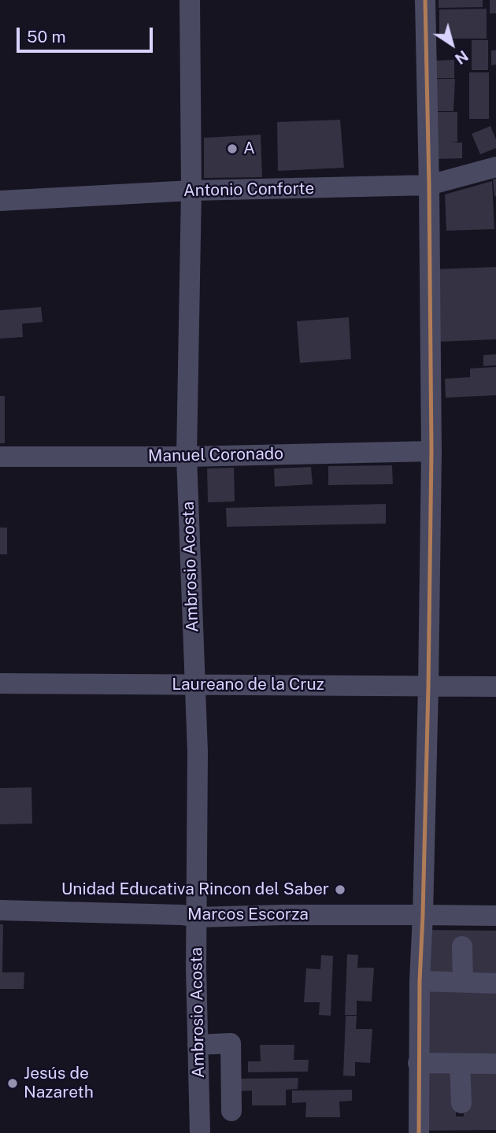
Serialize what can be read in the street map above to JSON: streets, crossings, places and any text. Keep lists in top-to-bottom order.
{
  "streets": {
    "street": [
      "Antonio Conforte",
      "Manuel Coronado",
      "Ambrosio Acosta",
      "Laureano de la Cruz",
      "Marcos Escorza"
    ]
  },
  "crossings": [
    ["Antonio Conforte", "Ambrosio Acosta"],
    ["Manuel Coronado", "Ambrosio Acosta"],
    ["Ambrosio Acosta", "Laureano de la Cruz"],
    ["Ambrosio Acosta", "Marcos Escorza"]
  ],
  "places": ["A", "Unidad Educativa Rincon del Saber", "Jesús de Nazareth"],
  "scale_bar": "50 m",
  "north": "bottom right"
}
